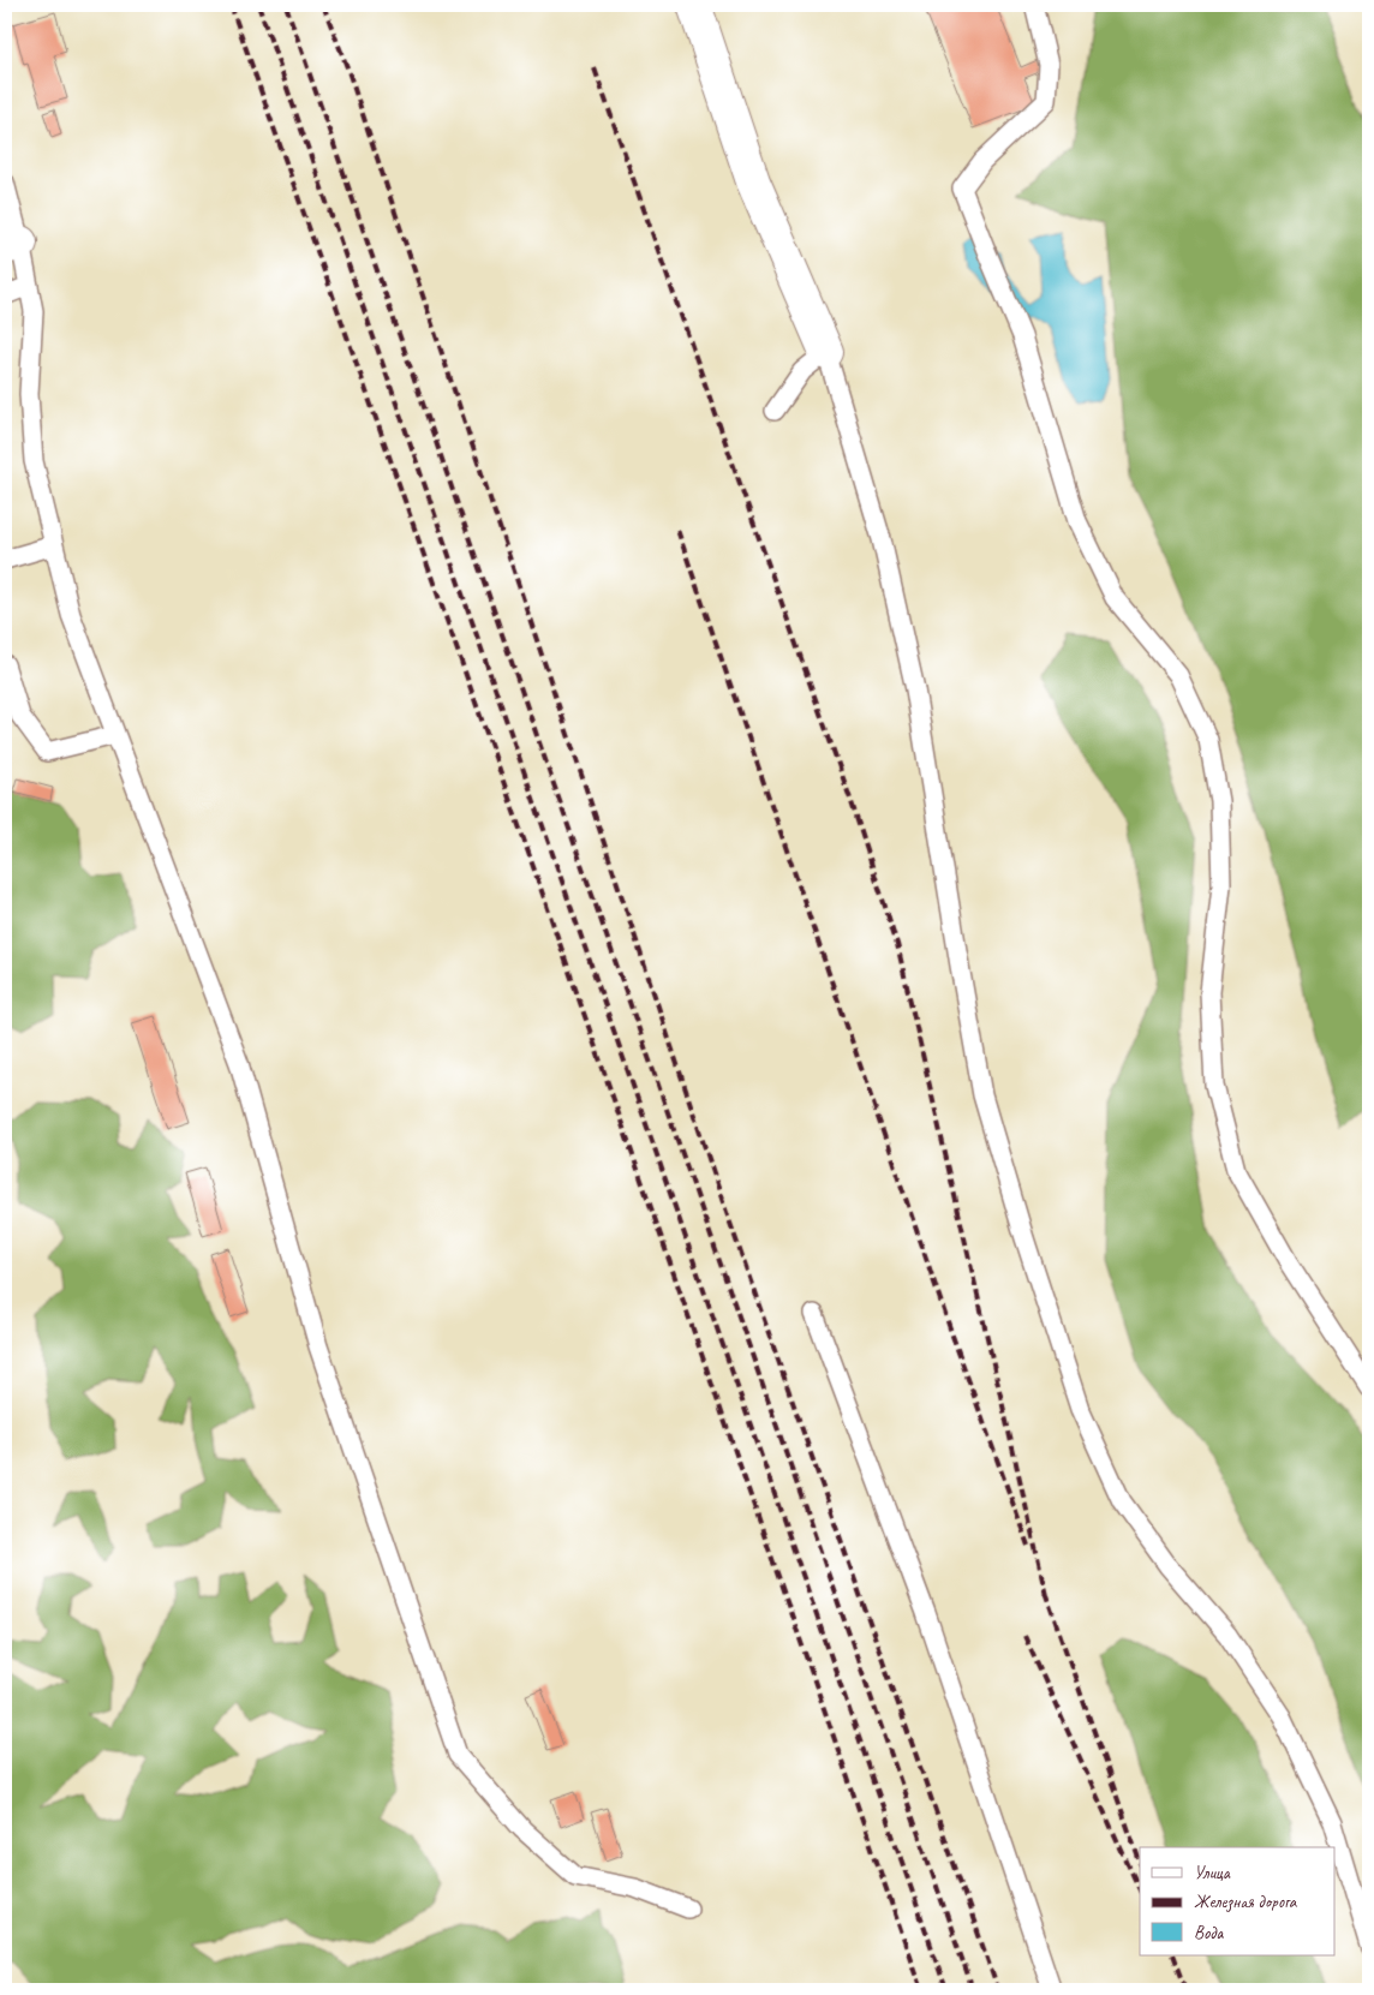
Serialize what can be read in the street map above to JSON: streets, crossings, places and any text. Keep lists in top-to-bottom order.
{
  "legend": ["Улица", "Железная дорога", "Вода"]
}
